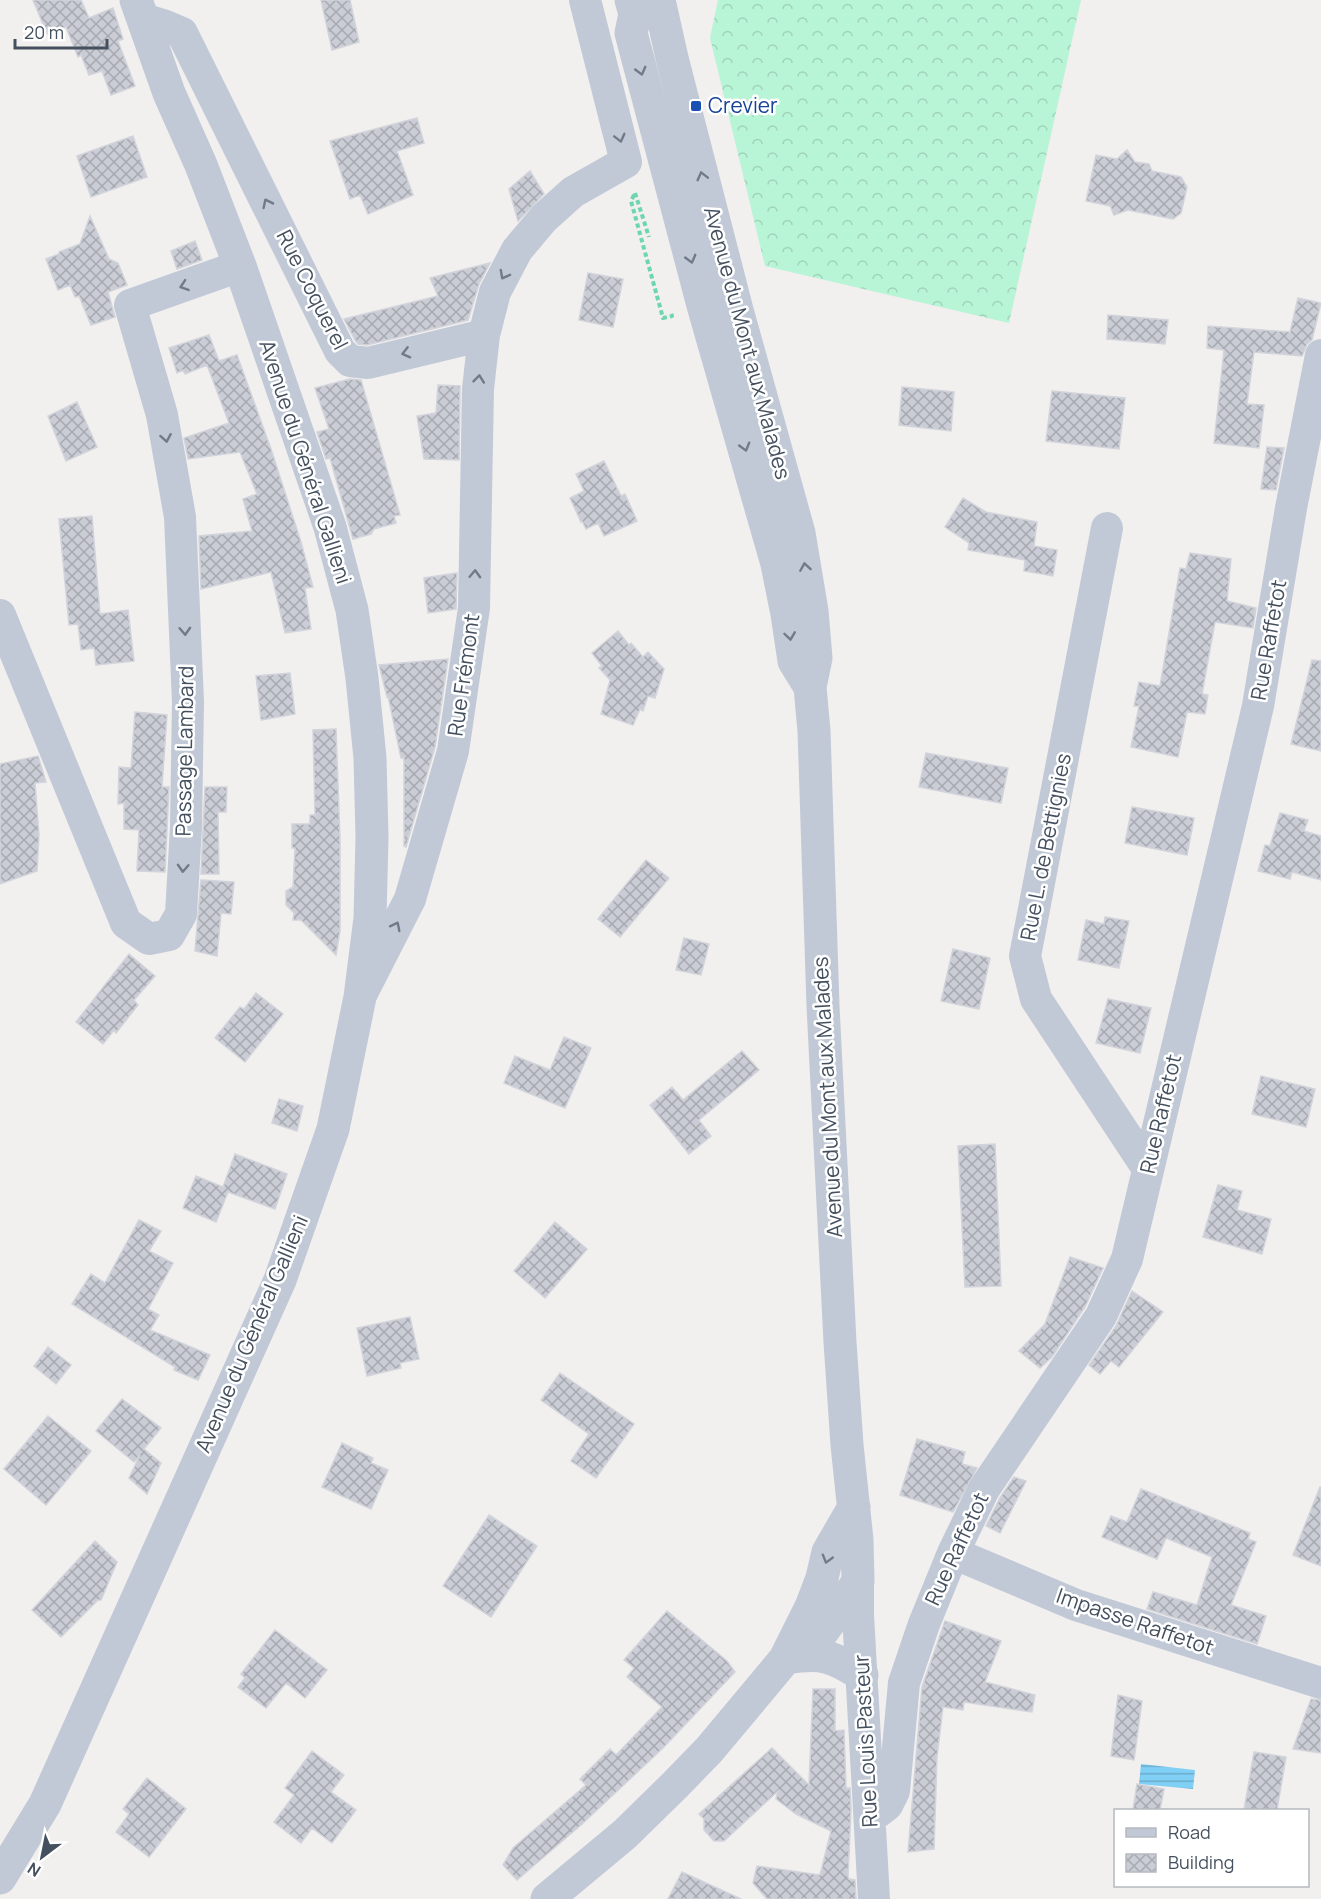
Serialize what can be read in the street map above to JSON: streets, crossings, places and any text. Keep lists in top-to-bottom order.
{
  "streets": {
    "street": [
      "Rue Coquerel",
      "Avenue du Mont aux Malades",
      "Avenue du Général Gallieni",
      "Rue Raffetot",
      "Rue Frémont",
      "Passage Lambard",
      "Rue L. de Bettignies",
      "Impasse Raffetot",
      "Rue Louis Pasteur"
    ]
  },
  "crossings": [
    ["Rue Coquerel", "Avenue du Général Gallieni"],
    ["Rue Coquerel", "Rue Frémont"],
    ["Avenue du Mont aux Malades", "Rue Louis Pasteur"],
    ["Avenue du Général Gallieni", "Rue Frémont"],
    ["Avenue du Général Gallieni", "Passage Lambard"],
    ["Rue Raffetot", "Rue L. de Bettignies"],
    ["Rue Raffetot", "Impasse Raffetot"],
    ["Rue Raffetot", "Rue Louis Pasteur"]
  ],
  "one_way": ["Rue Coquerel", "Rue Frémont"],
  "places": {
    "transit": ["Crevier"]
  },
  "legend": ["Road", "Building"],
  "scale_bar": "20 m",
  "north": "bottom left"
}
